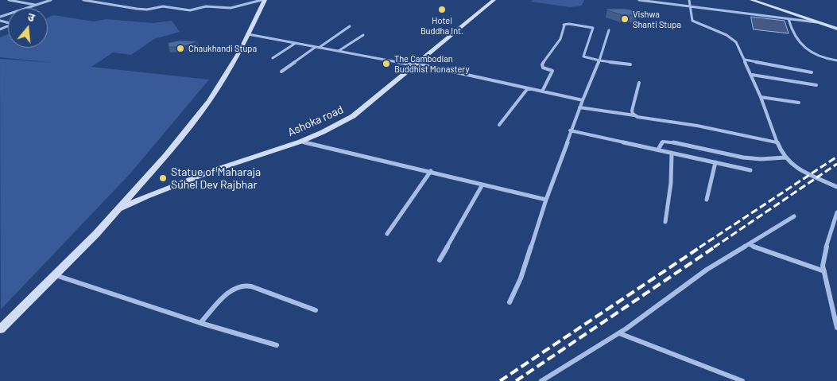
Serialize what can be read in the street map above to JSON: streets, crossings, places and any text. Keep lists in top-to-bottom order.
{
  "streets": {
    "street": ["Ashoka road"]
  },
  "places": [
    "Hotel Buddha Int.",
    "Vishwa Shanti Stupa",
    "Chaukhandi Stupa",
    "The Cambodian Buddhist Monastery",
    "Statue of Maharaja Suhel Dev Rajbhar"
  ],
  "north": "top"
}
